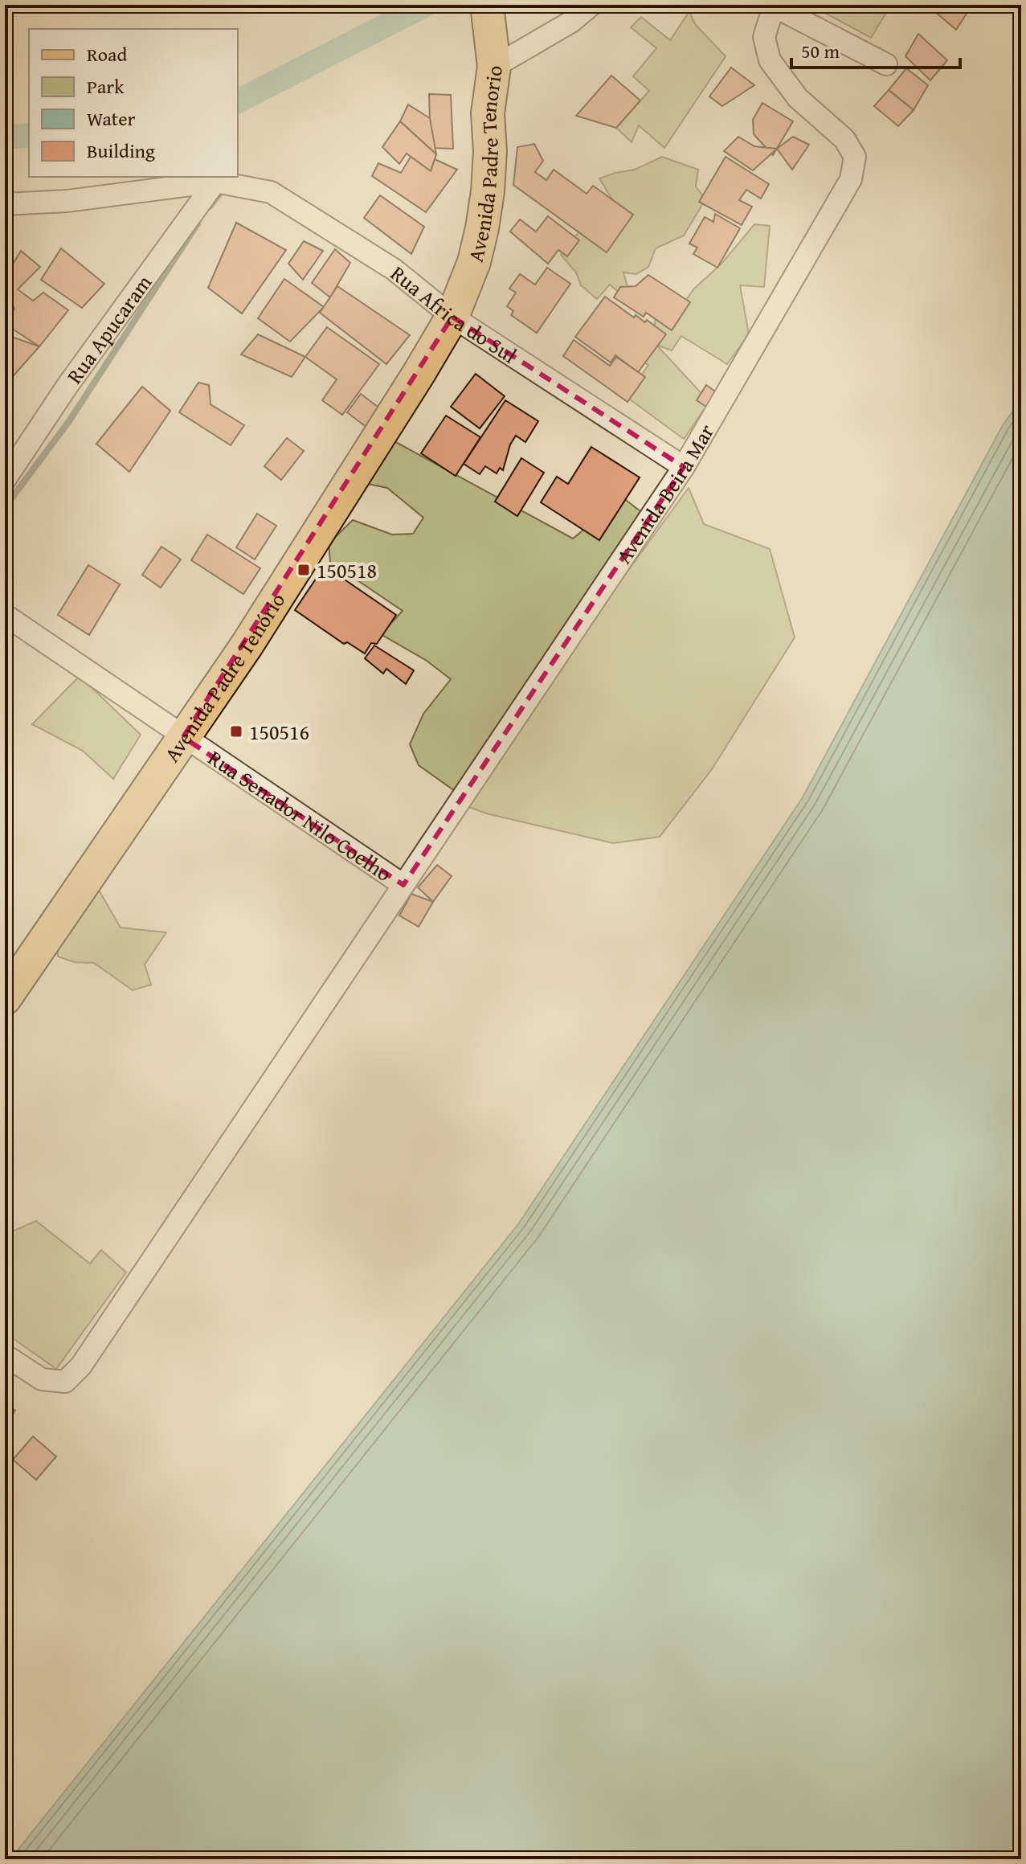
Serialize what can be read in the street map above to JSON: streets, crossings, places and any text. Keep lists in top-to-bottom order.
{
  "streets": {
    "main road": ["Avenida Padre Tenorio", "Avenida Padre Tenório"],
    "street": [
      "Rua Africa do Sul",
      "Rua Apucaram",
      "Avenida Beira Mar",
      "Rua Senador Nilo Coelho"
    ]
  },
  "crossings": [
    ["Avenida Padre Tenorio", "Rua Africa do Sul"],
    ["Avenida Padre Tenorio", "Avenida Padre Tenório"],
    ["Rua Africa do Sul", "Rua Apucaram"],
    ["Rua Africa do Sul", "Avenida Beira Mar"],
    ["Rua Africa do Sul", "Avenida Padre Tenório"],
    ["Avenida Beira Mar", "Rua Senador Nilo Coelho"],
    ["Avenida Padre Tenório", "Rua Senador Nilo Coelho"]
  ],
  "places": {
    "transit": ["150518", "150516"]
  },
  "legend": [
    "Road",
    "Park",
    "Water",
    "Building"
  ],
  "scale_bar": "50 m"
}
